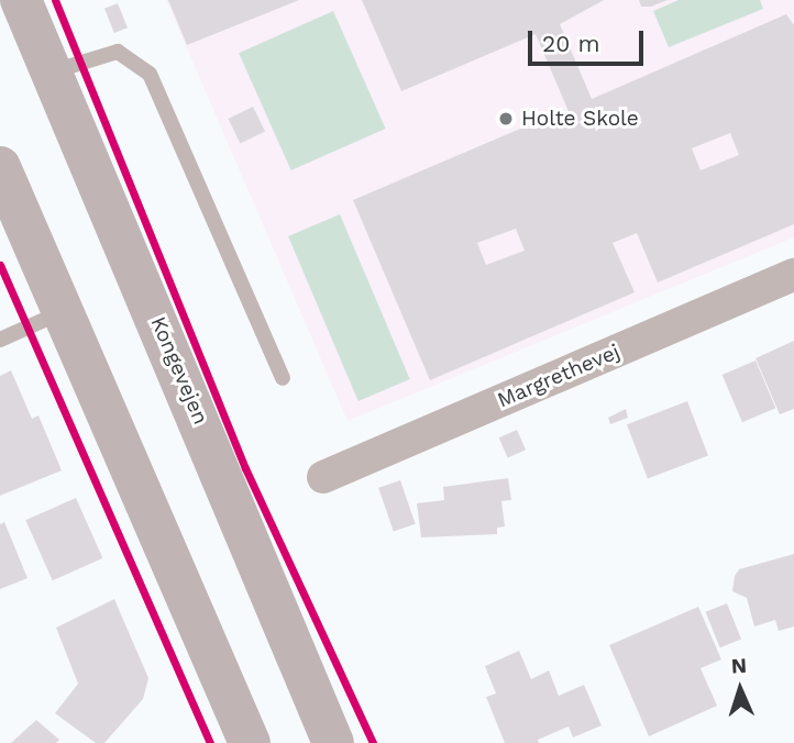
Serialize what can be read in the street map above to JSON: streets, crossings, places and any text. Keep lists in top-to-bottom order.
{
  "streets": {
    "main road": ["Kongevejen"],
    "street": ["Margrethevej"]
  },
  "places": ["Holte Skole"],
  "scale_bar": "20 m",
  "north": "top"
}
